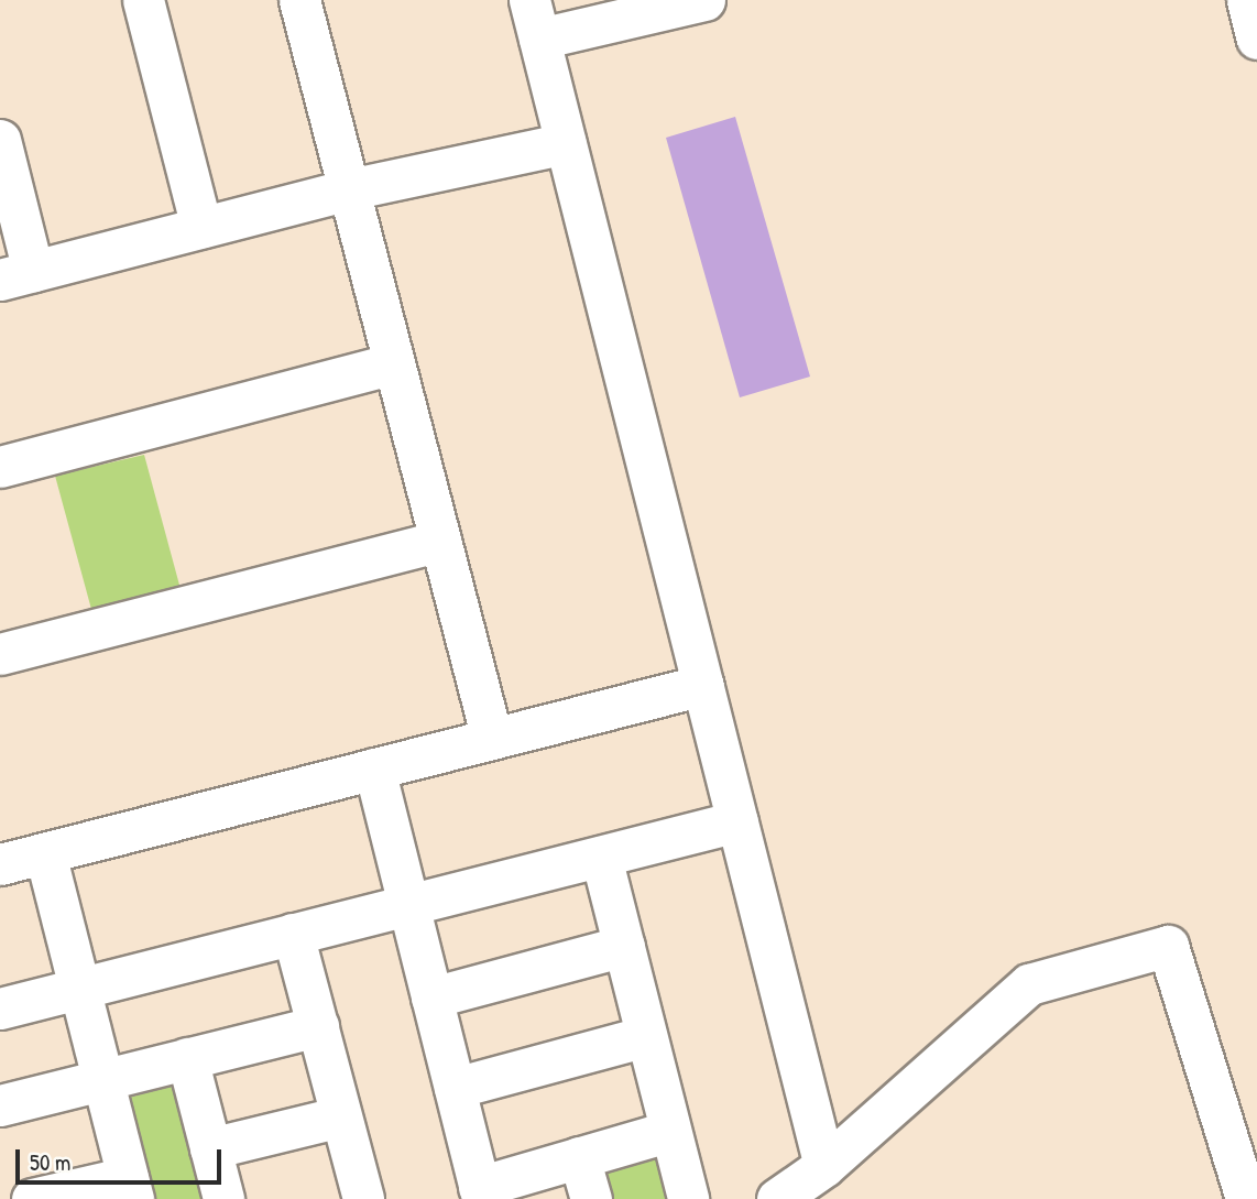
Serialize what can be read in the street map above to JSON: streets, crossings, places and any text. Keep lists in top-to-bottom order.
{
  "scale_bar": "50 m"
}
